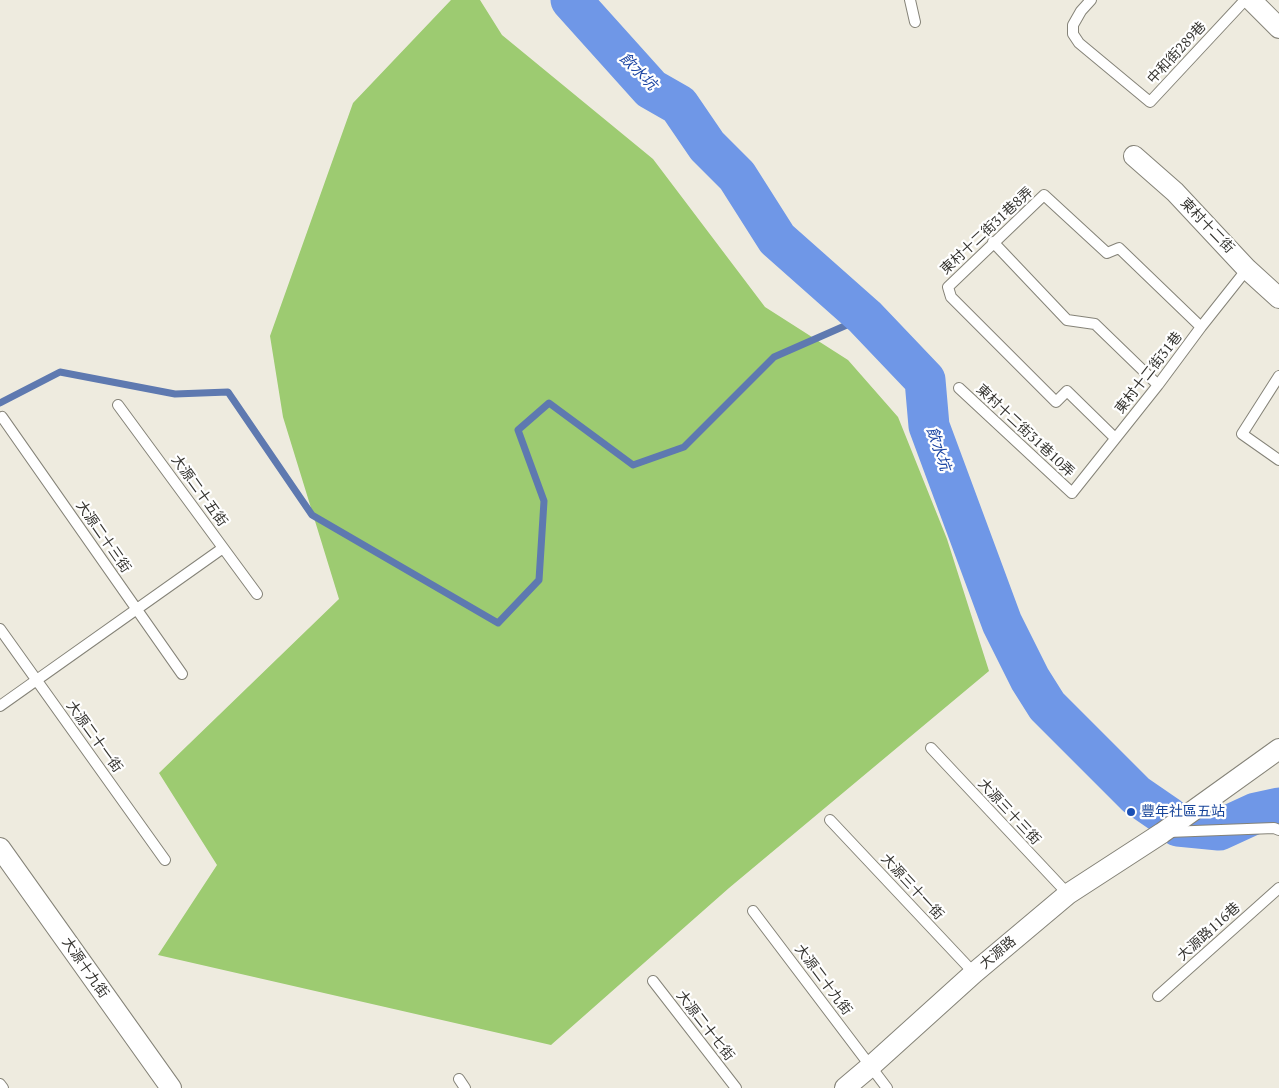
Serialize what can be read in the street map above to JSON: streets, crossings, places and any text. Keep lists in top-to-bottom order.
{
  "streets": {
    "street": ["東村十二街", "大源路", "大源十九街"],
    "lane": [
      "中和街289巷",
      "東村十二街31巷8弄",
      "東村十二街31巷",
      "東村十二街31巷10弄",
      "大源二十五街",
      "大源二十三街",
      "大源二十一街",
      "大源三十三街",
      "大源三十一街",
      "大源路116巷",
      "大源二十九街",
      "大源二十七街"
    ]
  },
  "crossings": [
    ["東村十二街", "東村十二街31巷"],
    ["東村十二街31巷8弄", "東村十二街31巷"],
    ["東村十二街31巷", "東村十二街31巷10弄"],
    ["大源三十三街", "大源路"],
    ["大源三十一街", "大源路"],
    ["大源路", "大源二十九街"]
  ],
  "water": ["飲水坑"],
  "places": ["豐年社區五站"]
}
